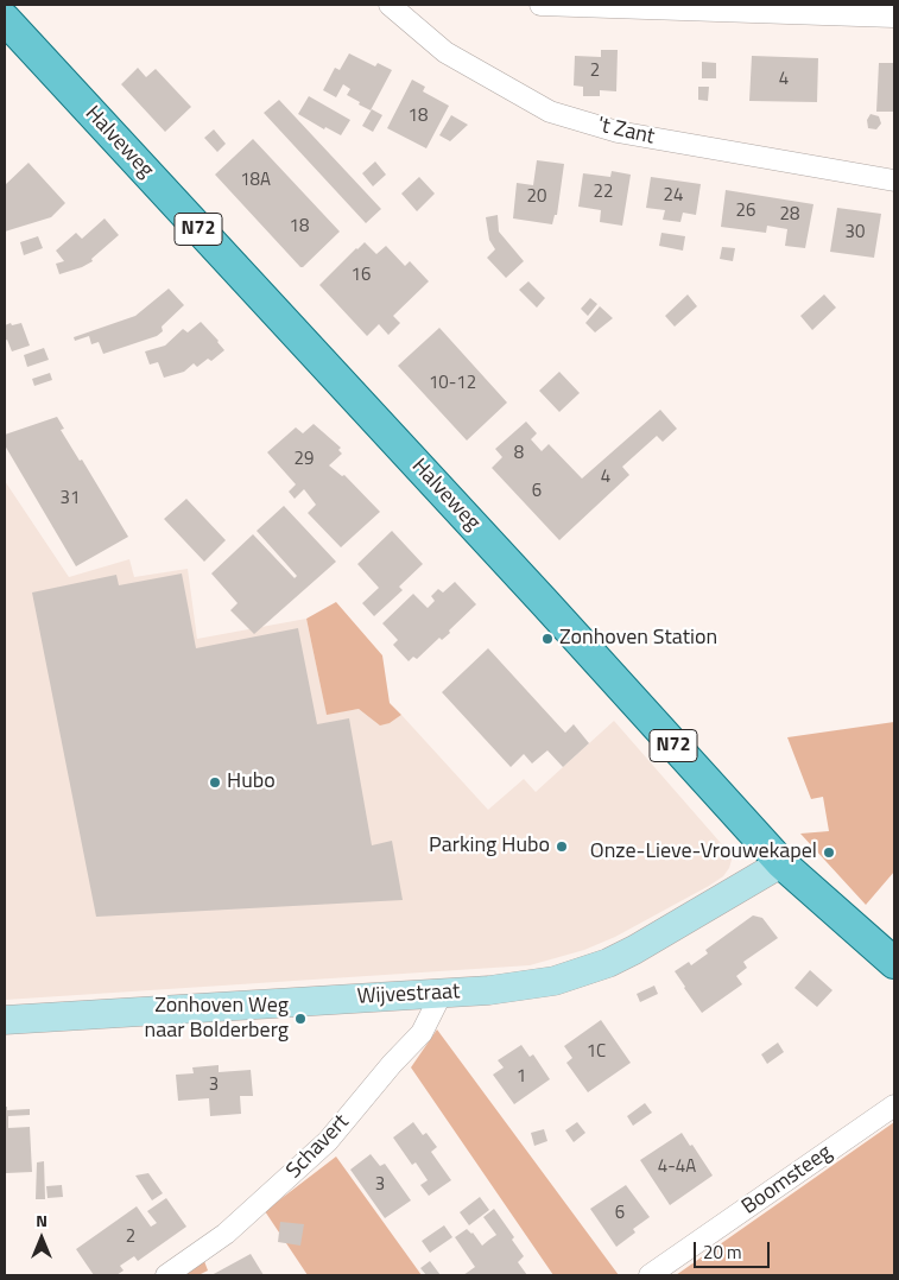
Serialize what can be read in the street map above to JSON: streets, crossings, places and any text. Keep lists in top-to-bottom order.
{
  "streets": {
    "main road": ["Halveweg", "N72"],
    "street": [
      "'t Zant",
      "Wijvestraat",
      "Schavert",
      "Boomsteeg"
    ]
  },
  "crossings": [
    ["Halveweg", "Wijvestraat"],
    ["Wijvestraat", "Schavert"]
  ],
  "places": [
    "Zonhoven Station",
    "Hubo",
    "Parking Hubo",
    "Onze-Lieve-Vrouwekapel",
    "Zonhoven Weg naar Bolderberg"
  ],
  "house_numbers": [
    "2",
    "4",
    "18",
    "18A",
    "22",
    "24",
    "20",
    "26",
    "28",
    "18",
    "30",
    "16",
    "10-12",
    "8",
    "29",
    "4",
    "6",
    "31",
    "1C",
    "1",
    "3",
    "4-4A",
    "3",
    "6",
    "2"
  ],
  "scale_bar": "20 m",
  "north": "top"
}
